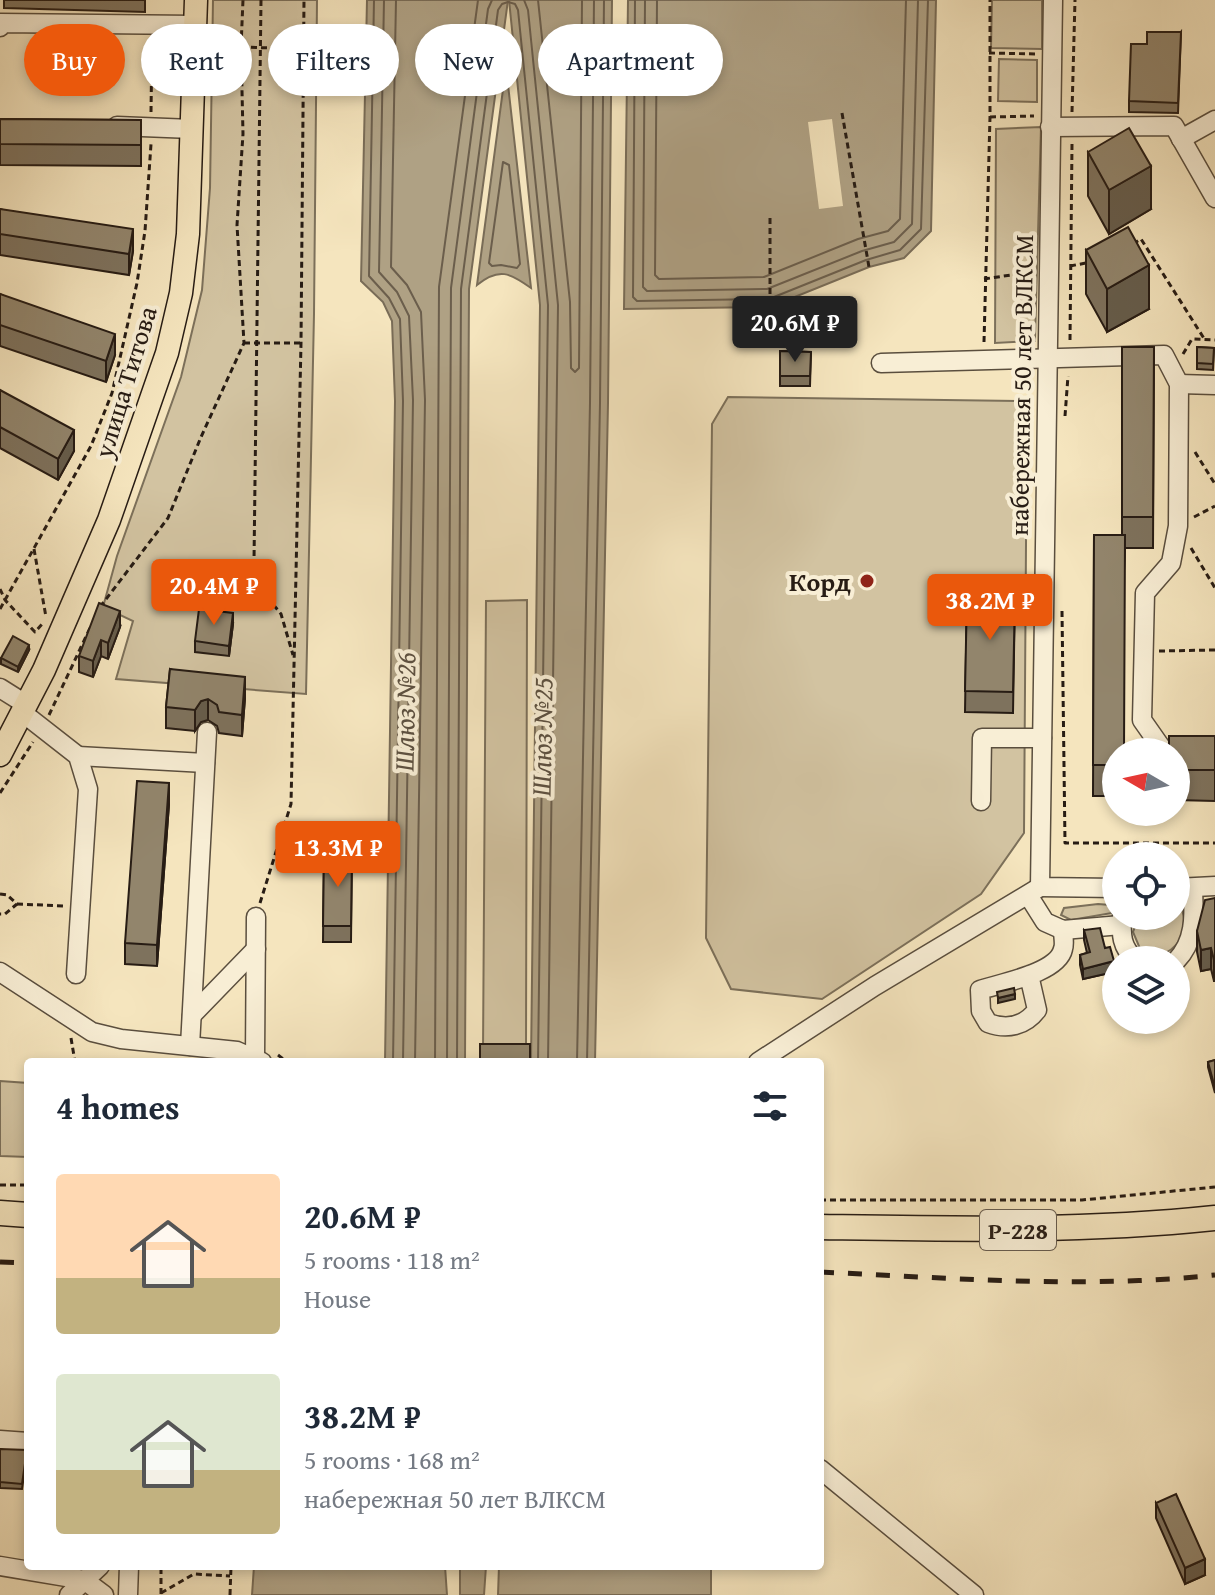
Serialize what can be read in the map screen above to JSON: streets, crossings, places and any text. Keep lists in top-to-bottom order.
{
  "streets": {
    "highway": ["Р-228"],
    "main road": ["улица Титова"],
    "street": ["набережная 50 лет ВЛКСМ"]
  },
  "water": ["Шлюз №26", "Шлюз №25"],
  "places": ["Корд"],
  "north": "left",
  "page": {
    "chip": [
      "Buy",
      "Rent",
      "Filters",
      "New",
      "Apartment"
    ],
    "price": [
      "20.6M ₽",
      "20.4M ₽",
      "38.2M ₽",
      "13.3M ₽"
    ],
    "heading": "4 homes",
    "list": [
      {
        "name": "20.6M ₽",
        "note": "5 rooms · 118 m² · House"
      },
      {
        "name": "38.2M ₽",
        "note": "5 rooms · 168 m² · набережная 50 лет ВЛКСМ"
      }
    ]
  }
}
